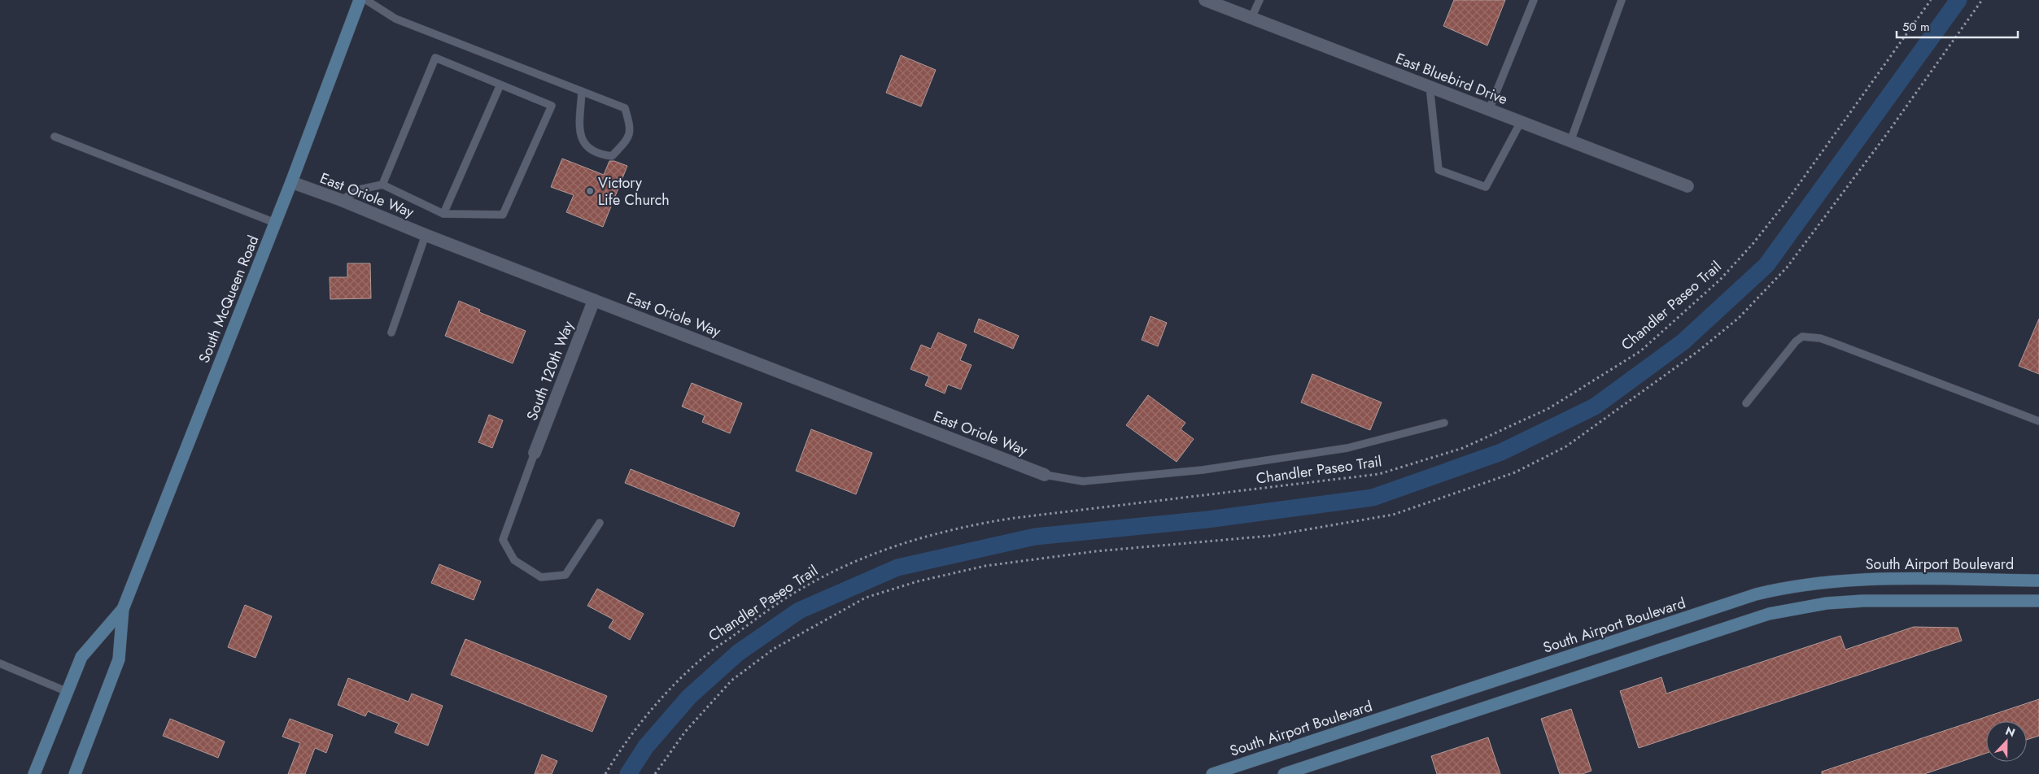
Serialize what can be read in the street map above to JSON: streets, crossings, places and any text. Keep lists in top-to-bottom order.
{
  "streets": {
    "street": [
      "East Bluebird Drive",
      "East Oriole Way",
      "South McQueen Road",
      "South 120th Way",
      "South Airport Boulevard"
    ],
    "path": ["Chandler Paseo Trail"]
  },
  "crossings": [
    ["East Oriole Way", "South McQueen Road"],
    ["East Oriole Way", "South 120th Way"]
  ],
  "places": ["Victory Life Church"],
  "scale_bar": "50 m",
  "north": "top"
}
